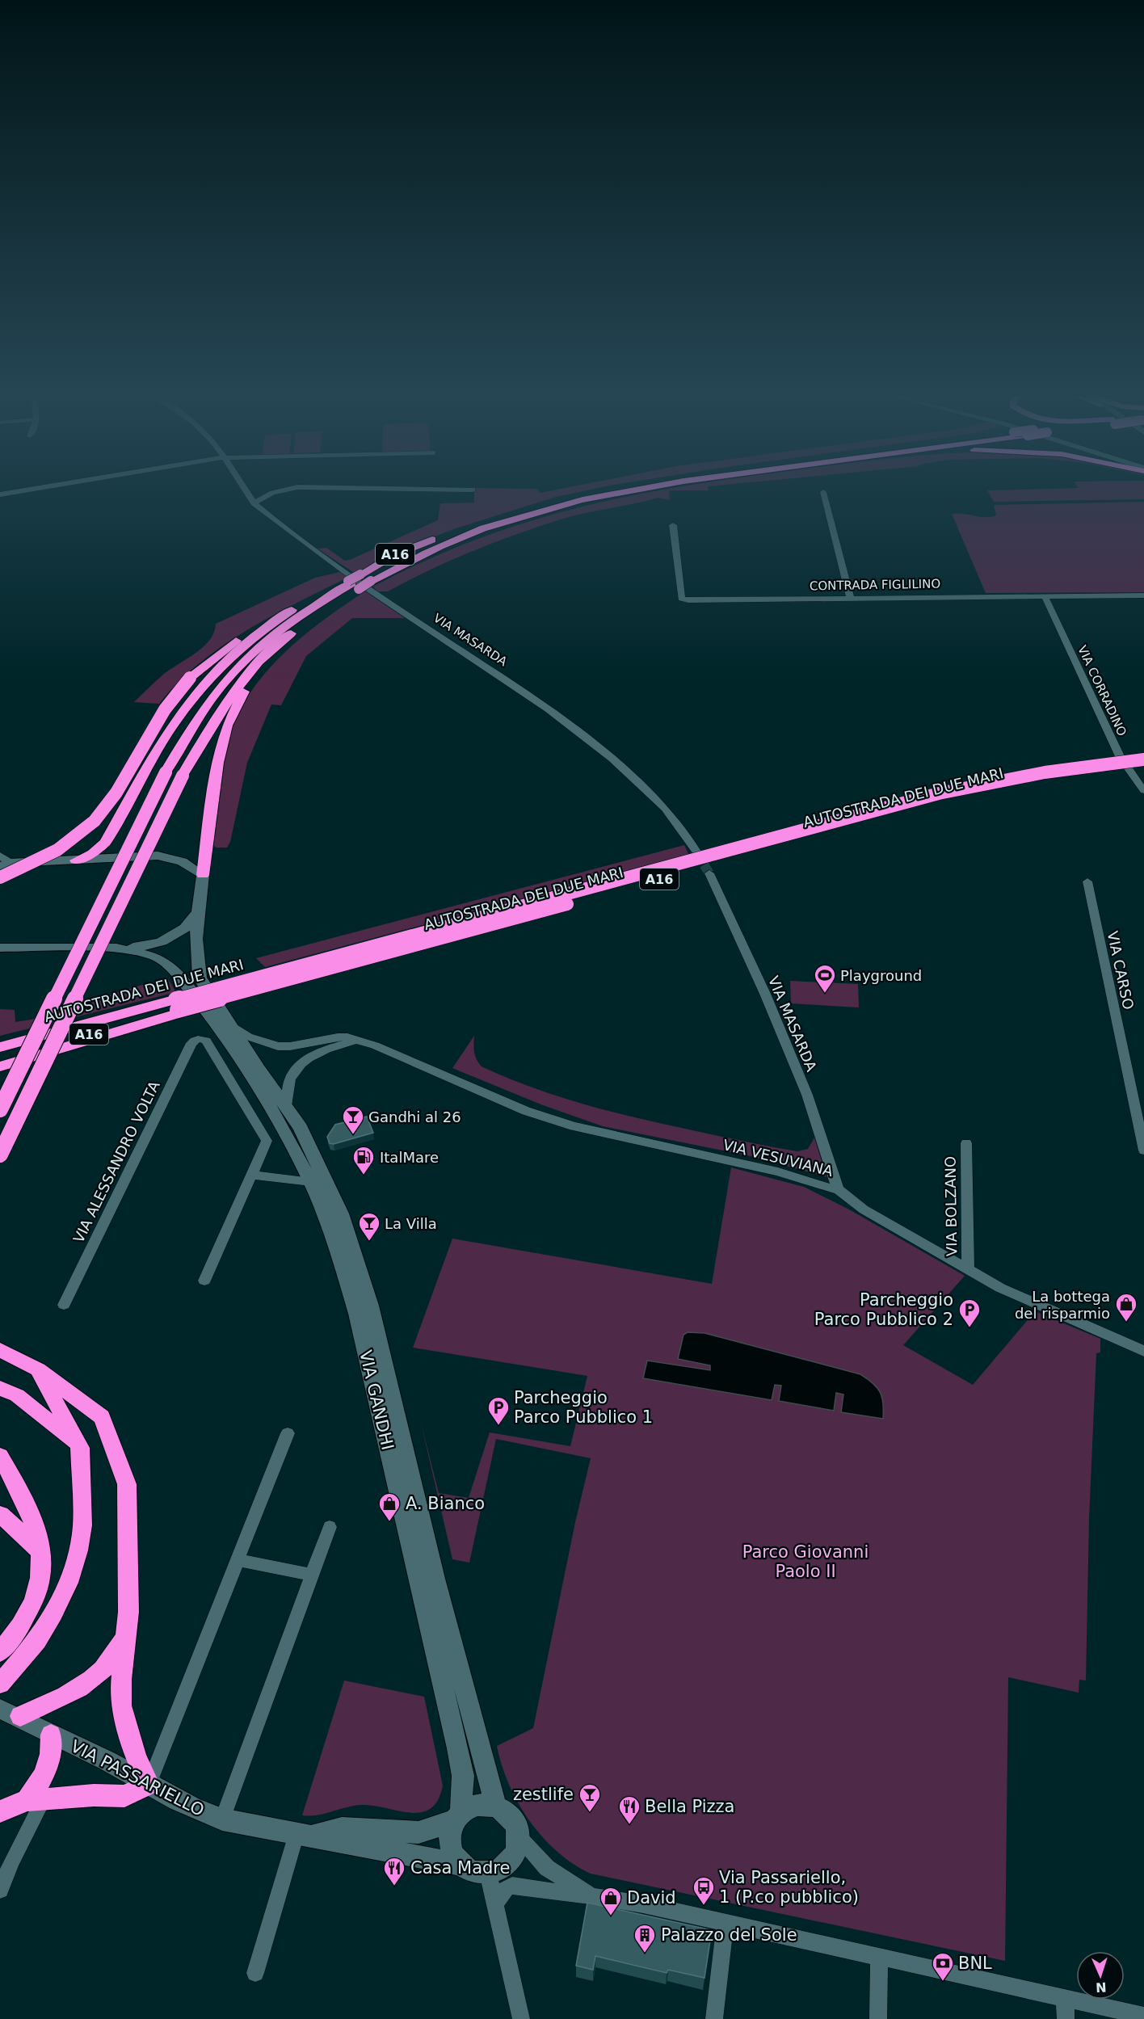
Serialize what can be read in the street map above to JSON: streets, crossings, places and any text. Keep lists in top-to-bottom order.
{
  "streets": {
    "highway": ["A16", "AUTOSTRADA DEI DUE MARI"],
    "street": [
      "CONTRADA FIGLILINO",
      "VIA MASARDA",
      "VIA CORRADINO",
      "VIA CARSO",
      "VIA VESUVIANA",
      "VIA ALESSANDRO VOLTA",
      "VIA BOLZANO",
      "VIA GANDHI",
      "VIA PASSARIELLO"
    ]
  },
  "crossings": [
    ["CONTRADA FIGLILINO", "VIA CORRADINO"],
    ["VIA MASARDA", "VIA VESUVIANA"],
    ["VIA VESUVIANA", "VIA BOLZANO"],
    ["VIA VESUVIANA", "VIA GANDHI"],
    ["VIA GANDHI", "VIA PASSARIELLO"]
  ],
  "parks": ["Parco Giovanni Paolo II"],
  "places": {
    "sports": ["Playground"],
    "bar": ["Gandhi al 26", "La Villa", "zestlife"],
    "fuel station": ["ItalMare"],
    "shop": ["La bottega del risparmio", "A. Bianco", "David"],
    "parking": ["Parcheggio Parco Pubblico 2", "Parcheggio Parco Pubblico 1"],
    "restaurant": ["Bella Pizza", "Casa Madre"],
    "bus stop": ["Via Passariello, 1 (P.co pubblico)"],
    "building": ["Palazzo del Sole"],
    "bank": ["BNL"]
  },
  "north": "bottom"
}
